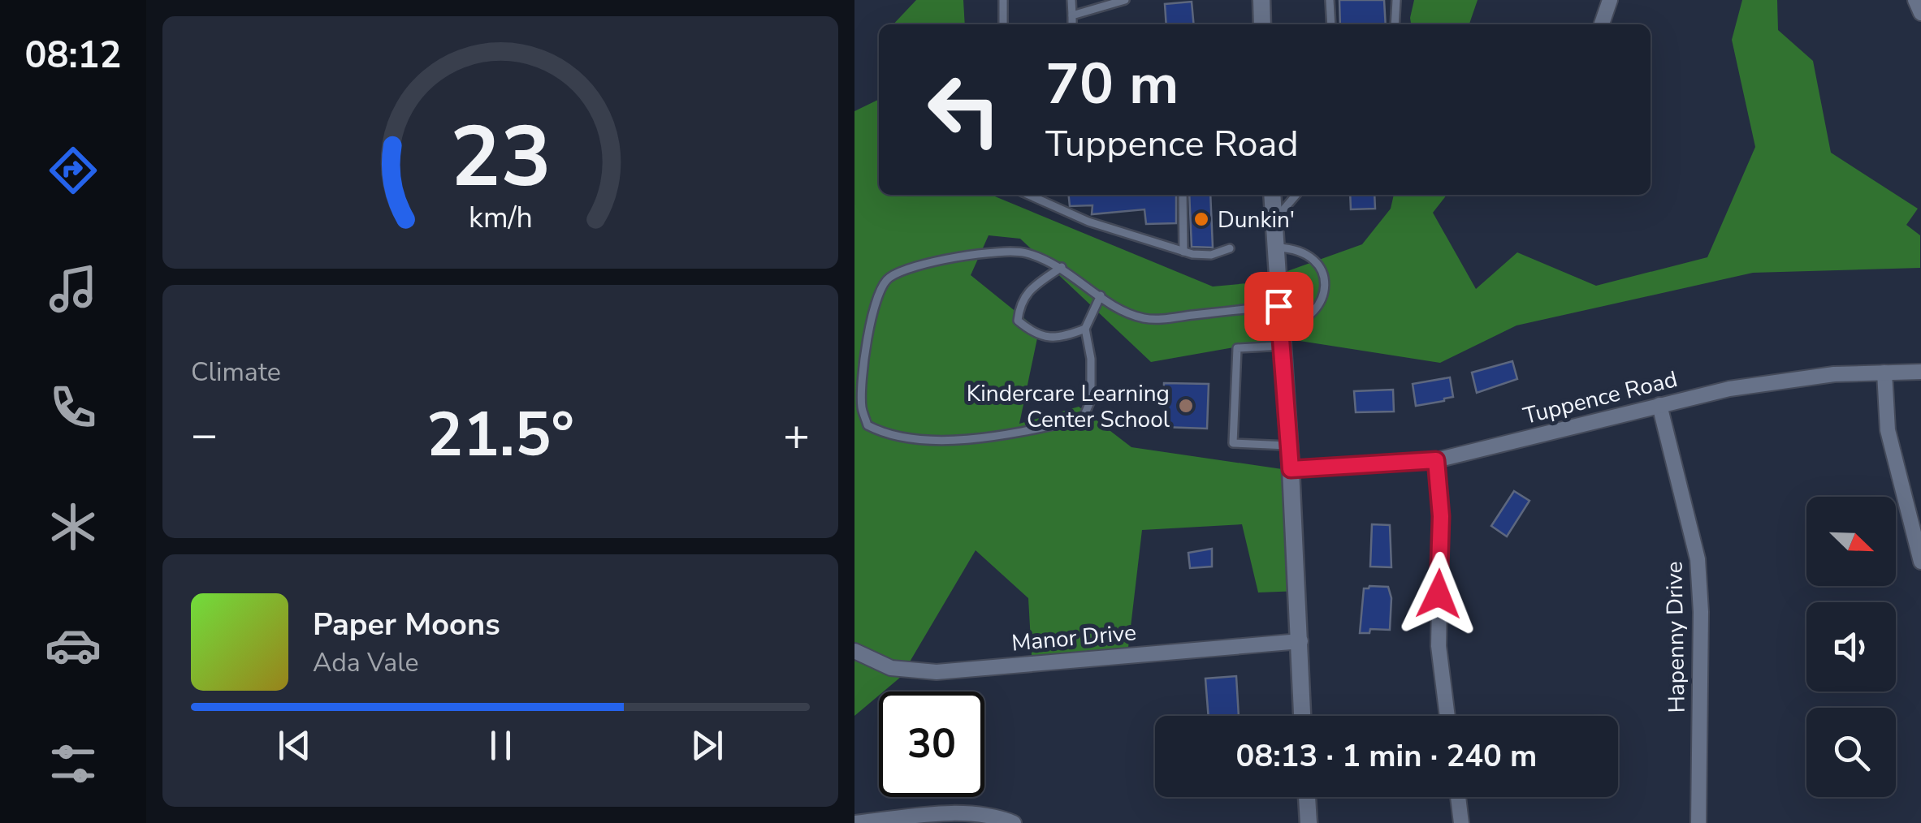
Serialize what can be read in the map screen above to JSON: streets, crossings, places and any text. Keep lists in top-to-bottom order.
{
  "streets": {
    "street": ["Tuppence Road", "Manor Drive", "Hapenny Drive"]
  },
  "crossings": [
    ["Tuppence Road", "Hapenny Drive"]
  ],
  "places": ["Dunkin'", "Kindercare Learning Center School"],
  "north": "bottom right",
  "page": {
    "tabs": "08:12",
    "turn": ["70 m", "Tuppence Road"],
    "tile": "Climate",
    "heat": ["−", "21.5°", "+"],
    "song": ["Paper Moons", "Ada Vale"],
    "limit": "30",
    "trip": "08:13 · 1 min · 240 m",
    "gauge": ["23", "km/h"]
  }
}
